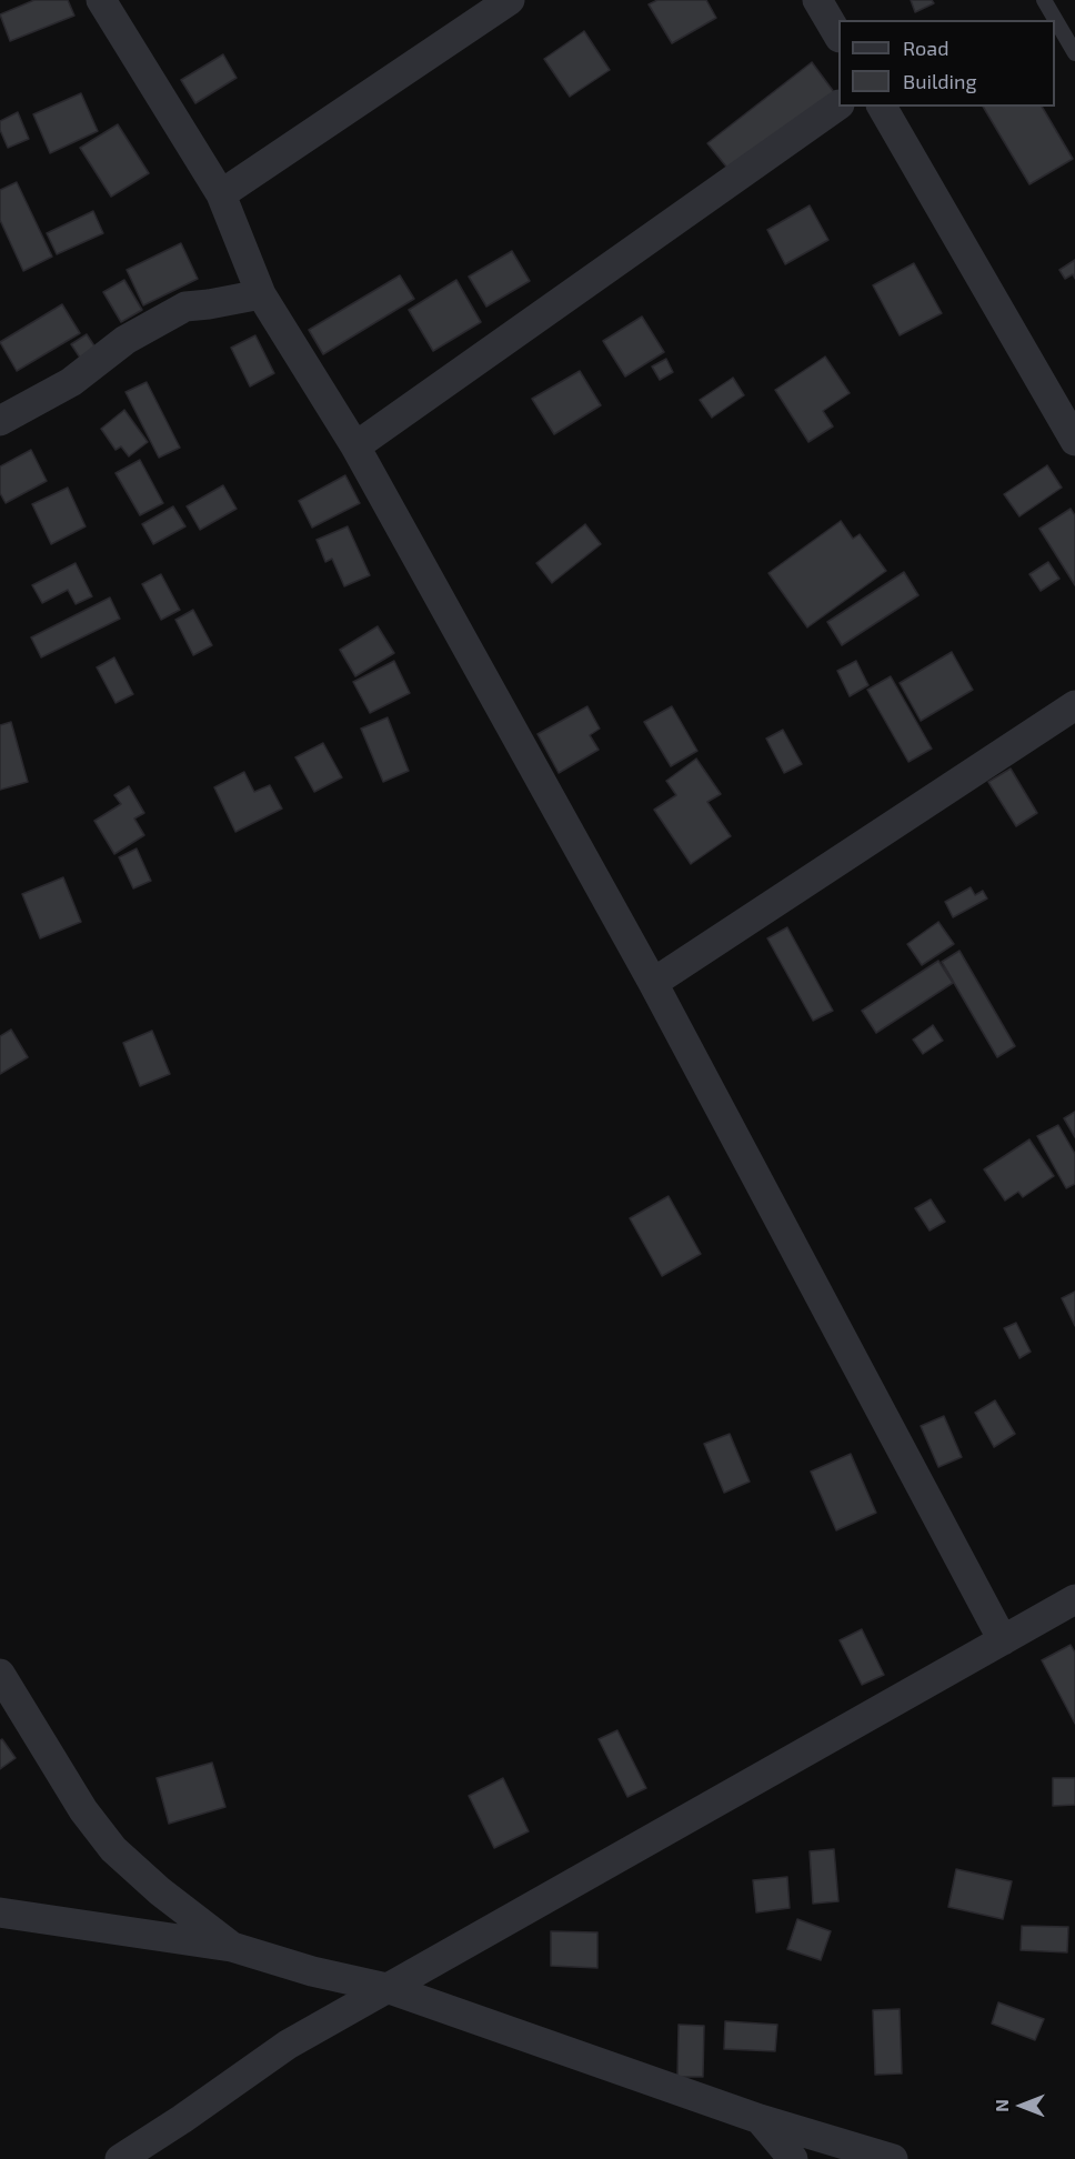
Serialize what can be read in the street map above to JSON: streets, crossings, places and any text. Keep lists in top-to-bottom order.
{
  "legend": ["Road", "Building"],
  "north": "left"
}
